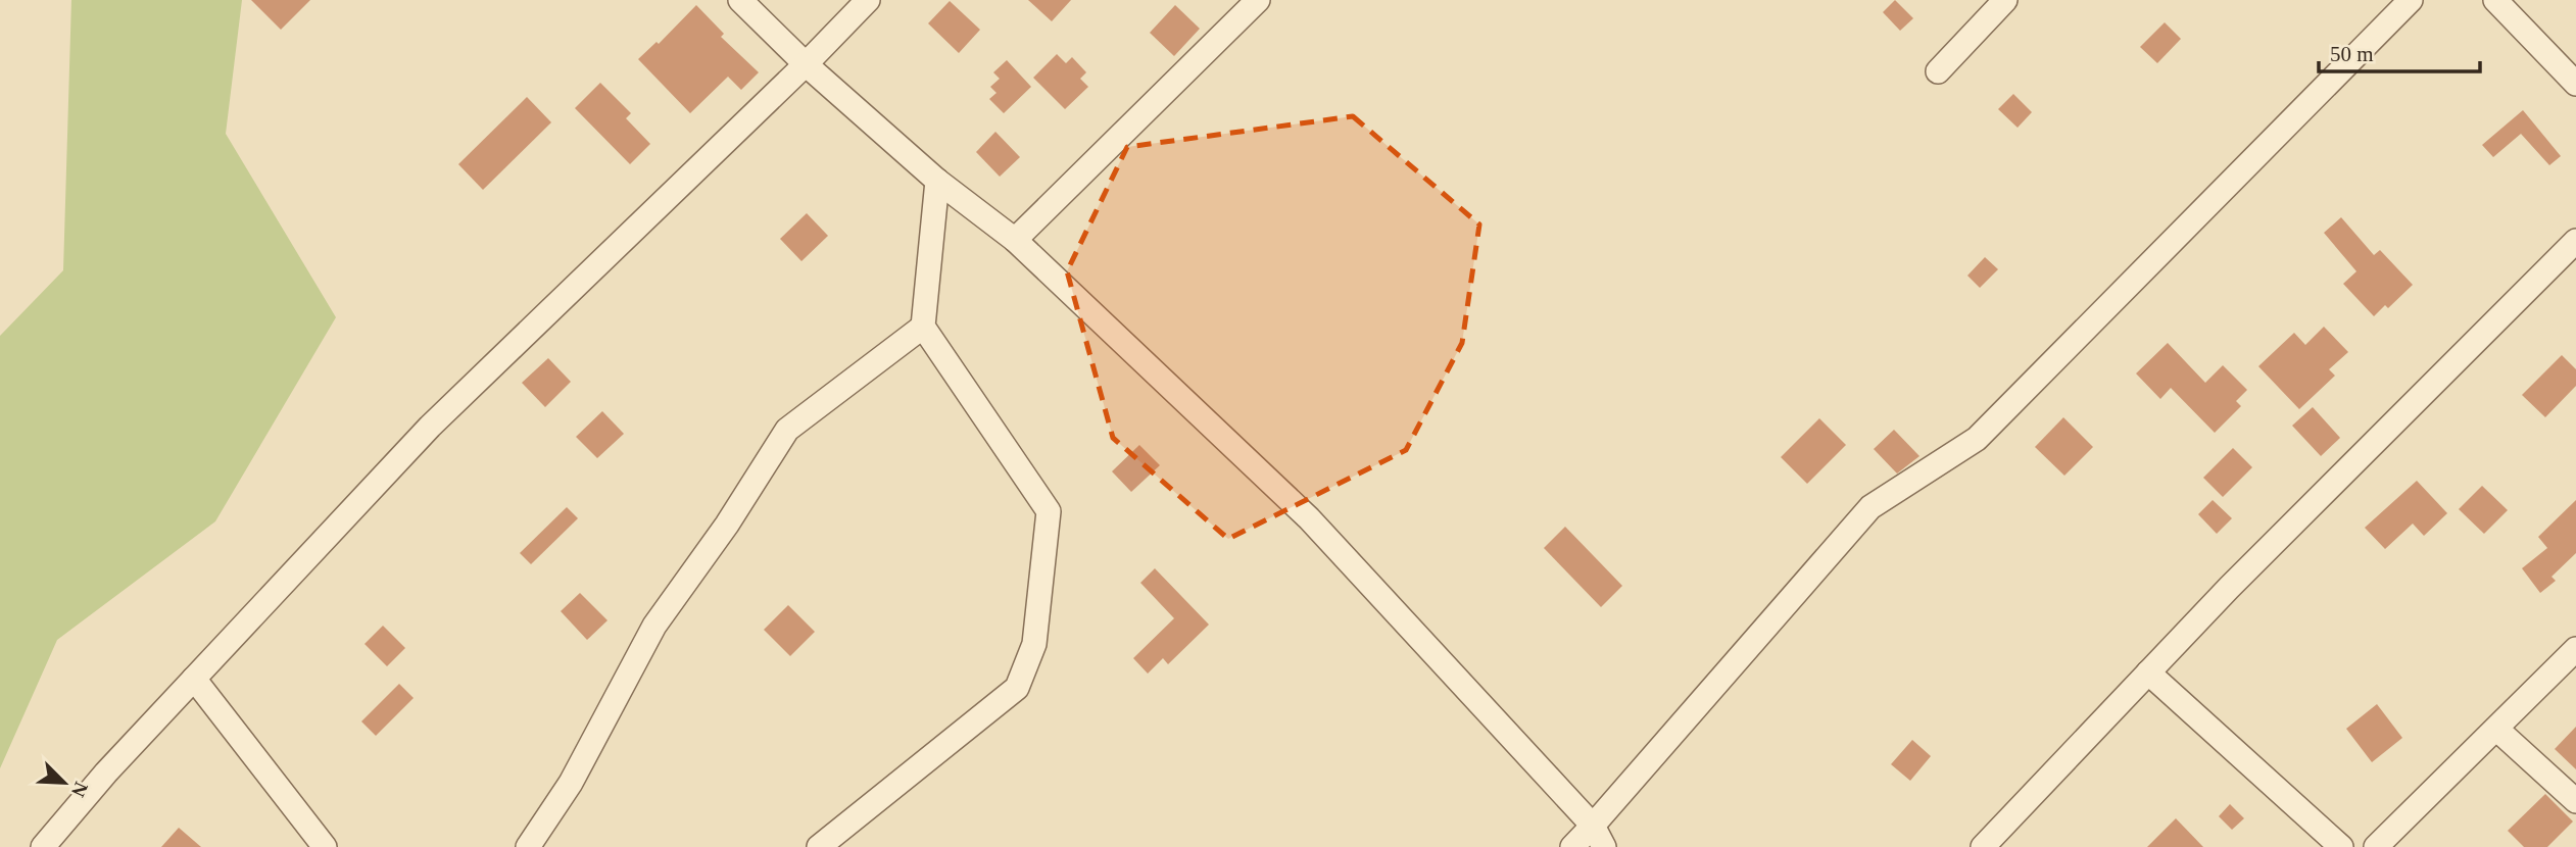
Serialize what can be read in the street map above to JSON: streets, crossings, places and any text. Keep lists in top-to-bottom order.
{
  "scale_bar": "50 m",
  "north": "bottom right"
}
